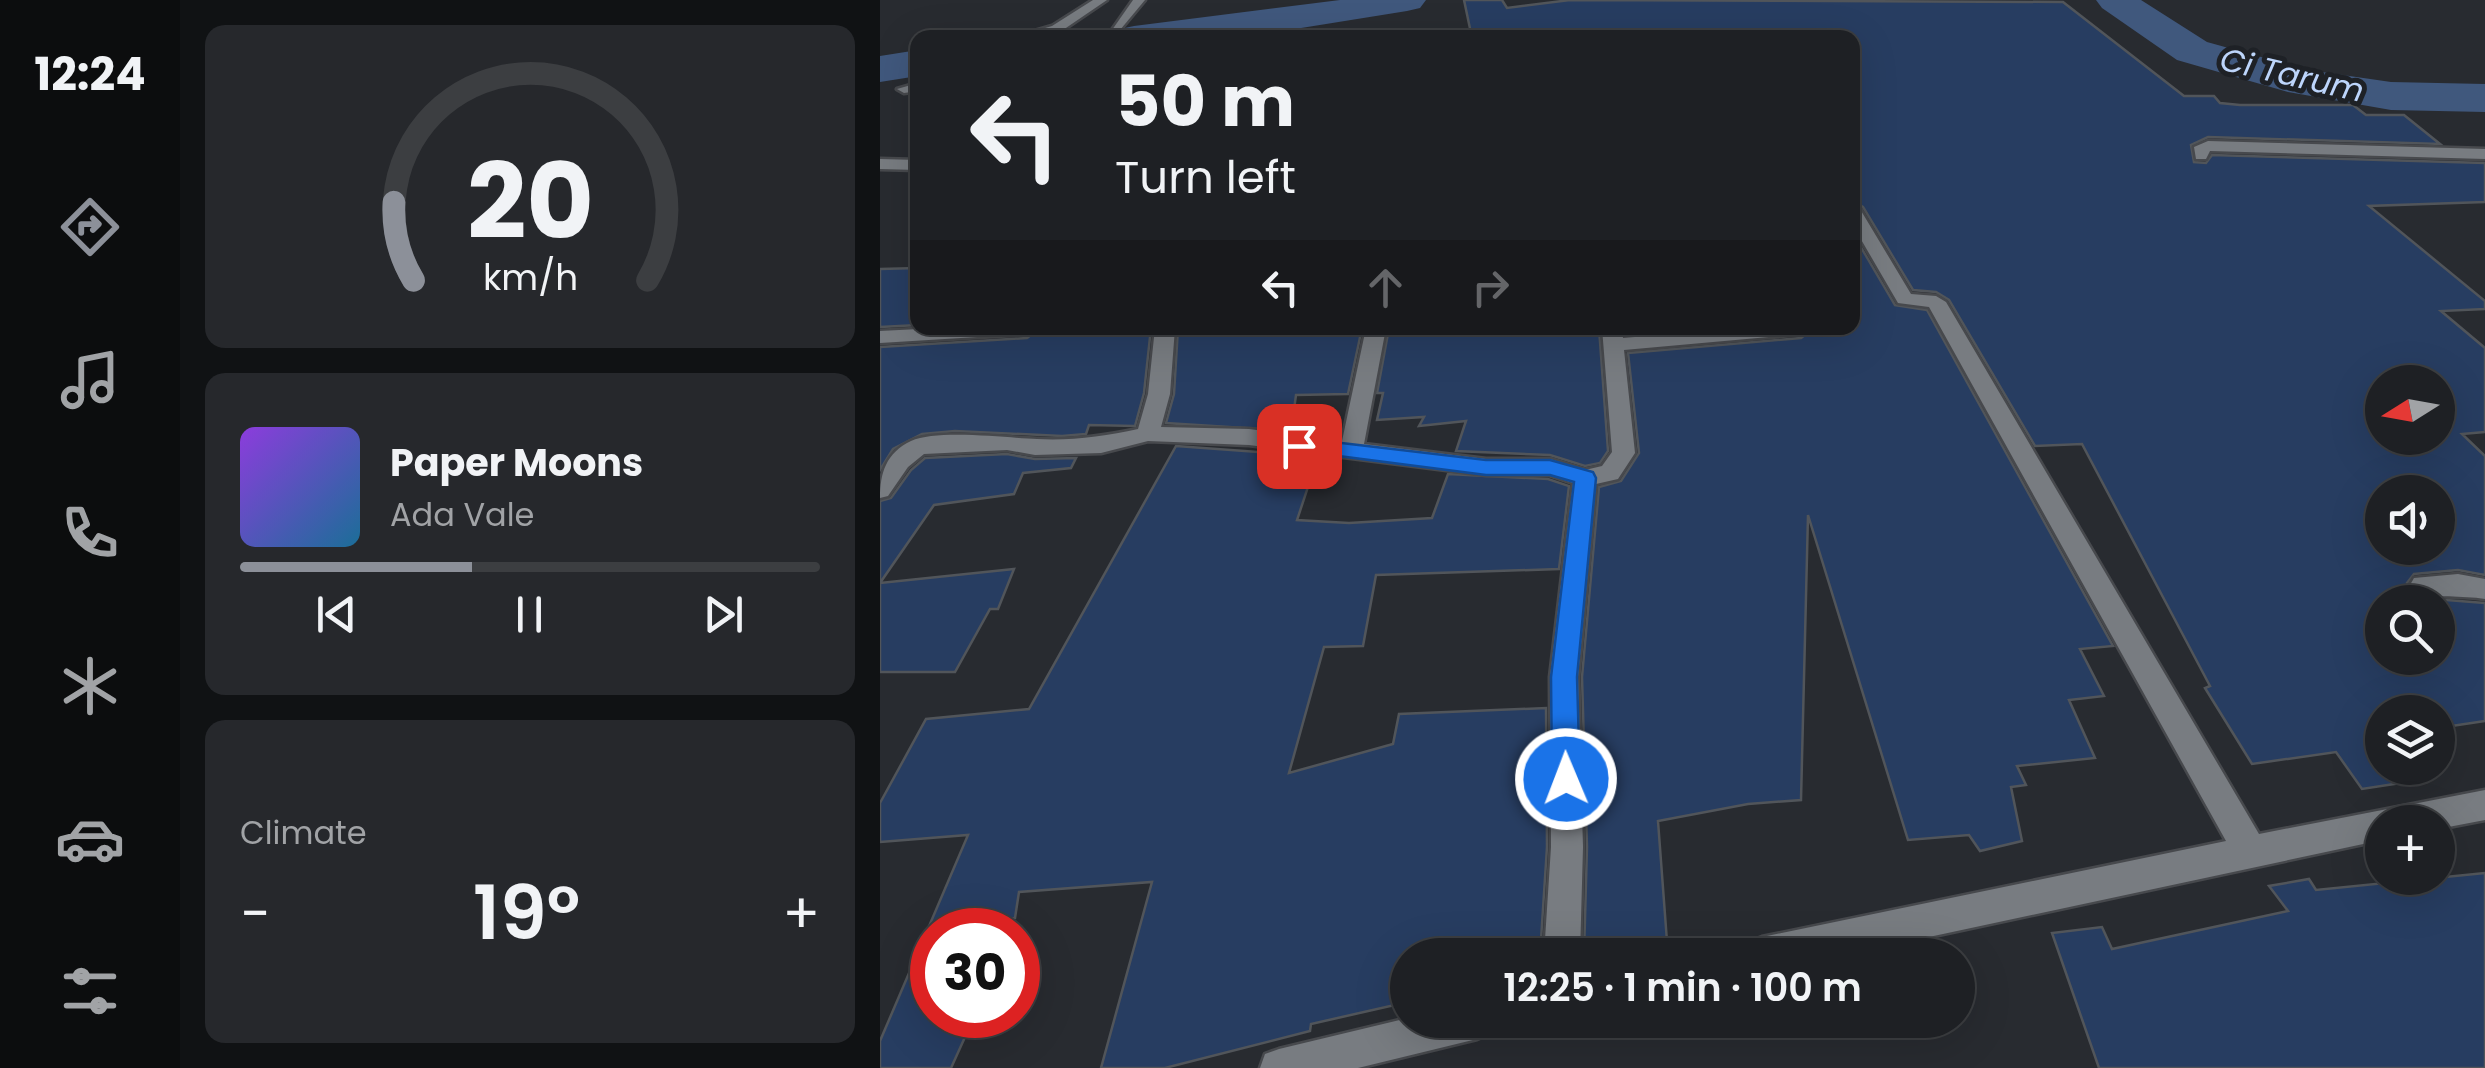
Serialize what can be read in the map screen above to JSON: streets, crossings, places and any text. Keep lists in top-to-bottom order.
{
  "water": ["Ci Tarum"],
  "north": "left",
  "page": {
    "tabs": "12:24",
    "turn": ["50 m", "Turn left"],
    "map_buttons": "+",
    "song": ["Paper Moons", "Ada Vale"],
    "tile": "Climate",
    "heat": ["−", "19°", "+"],
    "limit": "30",
    "trip": "12:25 · 1 min · 100 m",
    "gauge": ["20", "km/h"]
  }
}
